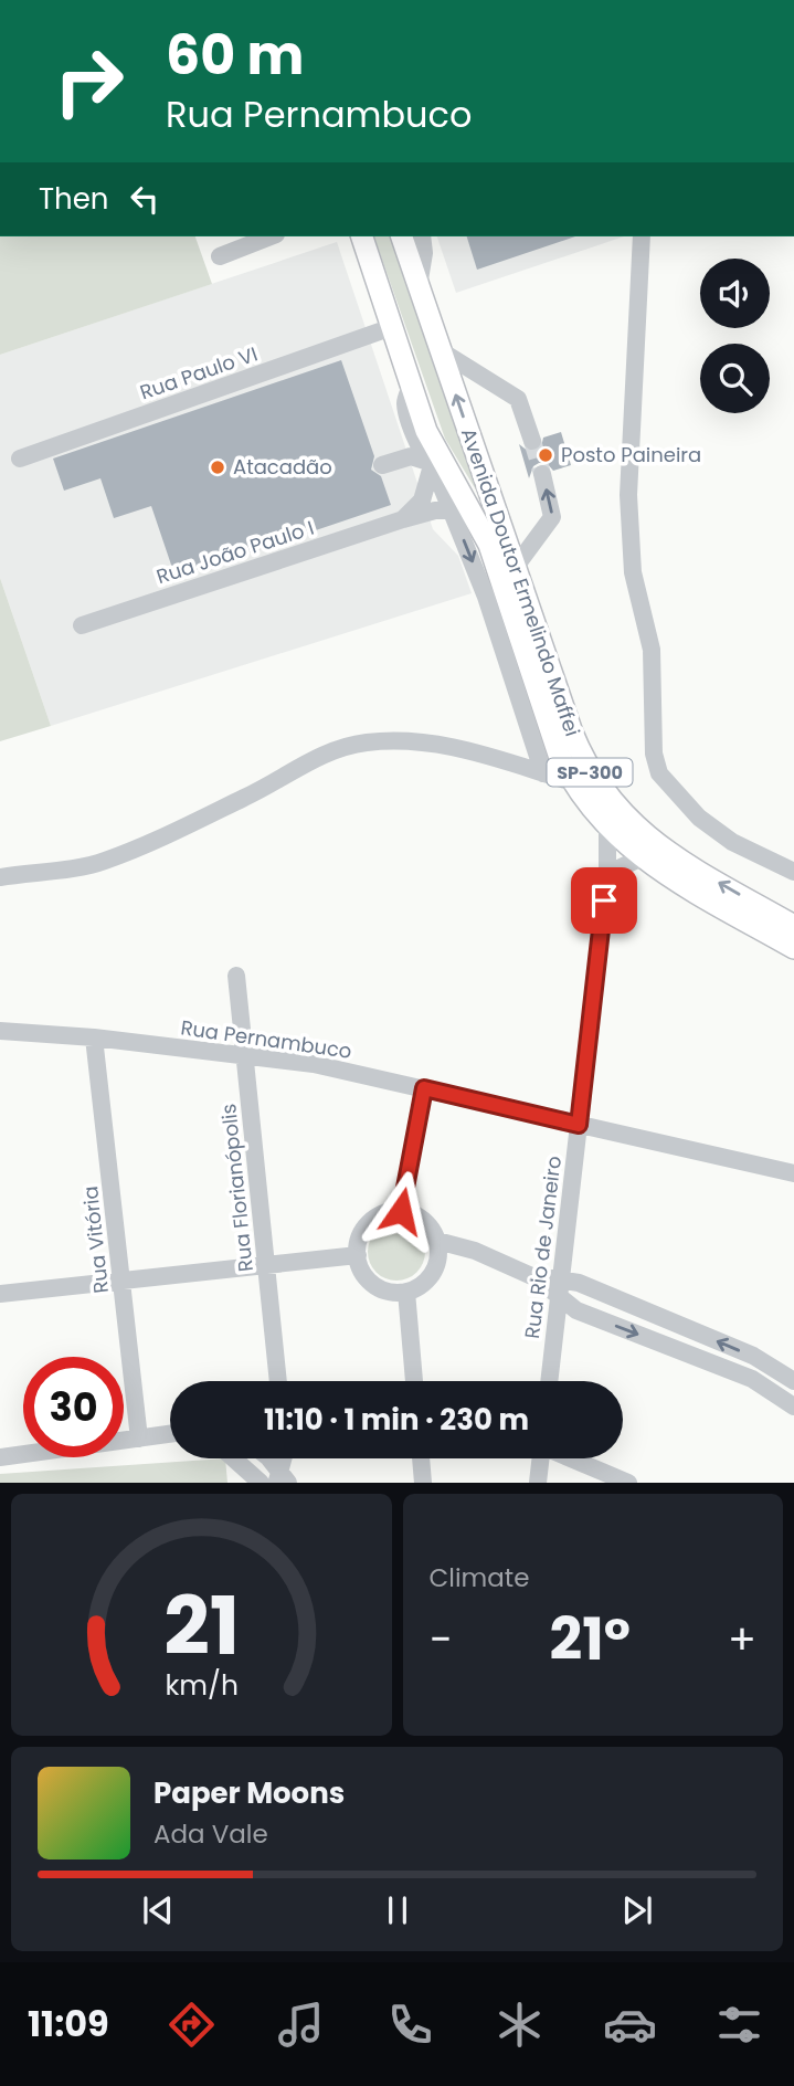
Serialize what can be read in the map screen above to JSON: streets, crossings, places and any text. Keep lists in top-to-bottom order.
{
  "streets": {
    "main road": ["Avenida Doutor Ermelindo Maffei", "SP-300"],
    "street": [
      "Rua Paulo VI",
      "Rua João Paulo I",
      "Rua Pernambuco",
      "Rua Florianópolis",
      "Rua Vitória",
      "Rua Rio de Janeiro"
    ]
  },
  "crossings": [
    ["Rua Paulo VI", "Avenida Doutor Ermelindo Maffei"],
    ["Rua João Paulo I", "Avenida Doutor Ermelindo Maffei"],
    ["Avenida Doutor Ermelindo Maffei", "Rua Rio de Janeiro"],
    ["Rua Pernambuco", "Rua Florianópolis"],
    ["Rua Pernambuco", "Rua Vitória"],
    ["Rua Pernambuco", "Rua Rio de Janeiro"]
  ],
  "places": ["Posto Paineira", "Atacadão"],
  "page": {
    "turn": ["60 m", "Rua Pernambuco"],
    "then": "Then",
    "limit": "30",
    "trip": "11:10 · 1 min · 230 m",
    "tile": "Climate",
    "heat": ["−", "21°", "+"],
    "song": ["Paper Moons", "Ada Vale"],
    "tabs": "11:09",
    "gauge": ["21", "km/h"]
  }
}
